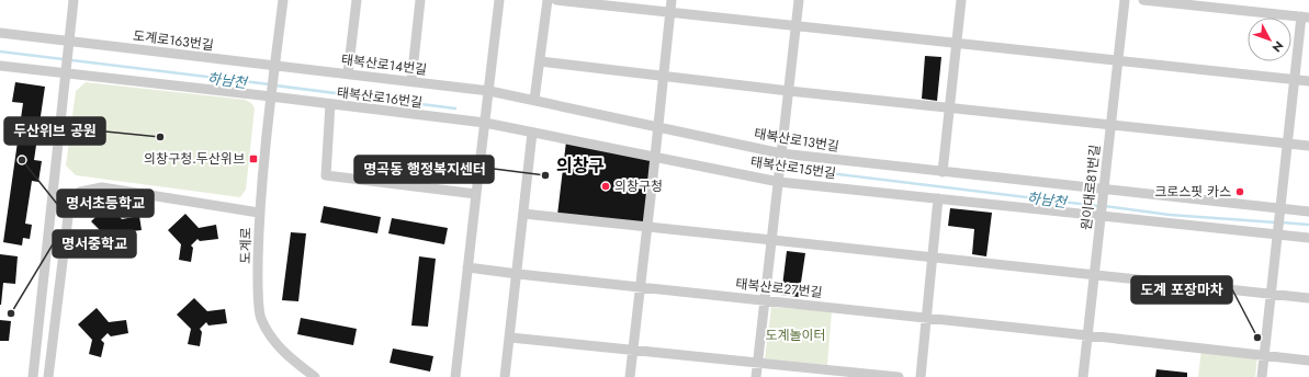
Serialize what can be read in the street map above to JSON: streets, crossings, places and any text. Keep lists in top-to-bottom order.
{
  "streets": {
    "street": [
      "도계로163번길",
      "태복산로14번길",
      "태복산로16번길",
      "태복산로13번길",
      "태복산로15번길",
      "원이대로81번길",
      "도계로",
      "태복산로27번길"
    ]
  },
  "crossings": [
    ["도계로163번길", "태복산로14번길"],
    ["도계로163번길", "도계로"],
    ["태복산로14번길", "태복산로13번길"],
    ["태복산로14번길", "도계로"],
    ["태복산로16번길", "태복산로15번길"],
    ["태복산로16번길", "도계로"],
    ["태복산로13번길", "원이대로81번길"],
    ["태복산로15번길", "원이대로81번길"],
    ["원이대로81번길", "태복산로27번길"]
  ],
  "districts": ["의창구"],
  "water": ["하남천"],
  "parks": ["도계놀이터"],
  "places": {
    "other": [
      "두산위브 공원",
      "명서초등학교",
      "명곡동 행정복지센터",
      "의창구청",
      "크로스핏 카스",
      "명서중학교",
      "도계 포장마차"
    ],
    "transit": ["의창구청.두산위브"]
  },
  "north": "bottom right"
}
